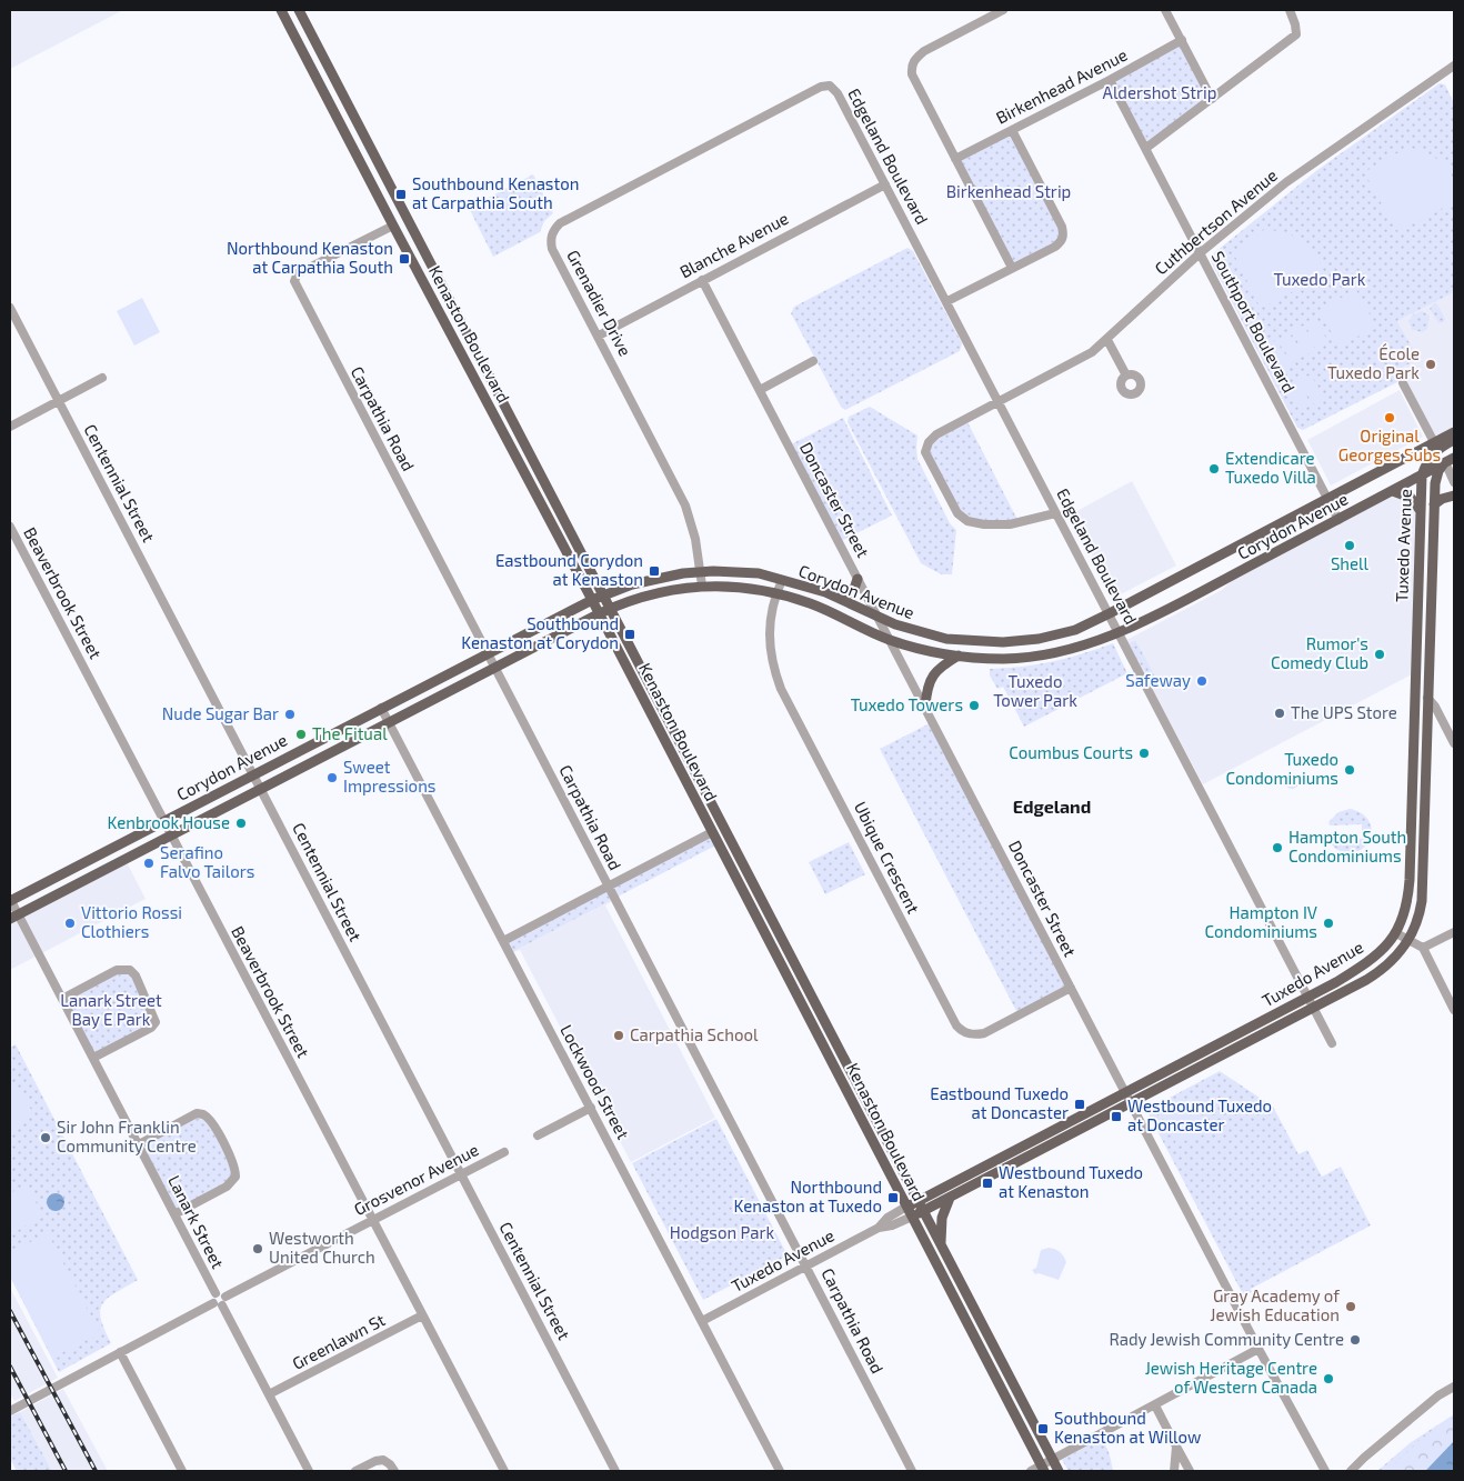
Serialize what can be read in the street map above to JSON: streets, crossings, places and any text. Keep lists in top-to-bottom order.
{
  "streets": {
    "main road": ["Kenaston Boulevard", "Corydon Avenue", "Tuxedo Avenue"],
    "street": [
      "Birkenhead Avenue",
      "Edgeland Boulevard",
      "Cuthbertson Avenue",
      "Blanche Avenue",
      "Grenadier Drive",
      "Southport Boulevard",
      "Carpathia Road",
      "Centennial Street",
      "Doncaster Street",
      "Beaverbrook Street",
      "Ubique Crescent",
      "Lockwood Street",
      "Grosvenor Avenue",
      "Lanark Street",
      "Greenlawn St"
    ]
  },
  "crossings": [
    ["Birkenhead Avenue", "Southport Boulevard"],
    ["Edgeland Boulevard", "Cuthbertson Avenue"],
    ["Edgeland Boulevard", "Blanche Avenue"],
    ["Edgeland Boulevard", "Grenadier Drive"],
    ["Edgeland Boulevard", "Corydon Avenue"],
    ["Edgeland Boulevard", "Tuxedo Avenue"],
    ["Cuthbertson Avenue", "Southport Boulevard"],
    ["Blanche Avenue", "Grenadier Drive"],
    ["Blanche Avenue", "Doncaster Street"],
    ["Grenadier Drive", "Corydon Avenue"],
    ["Southport Boulevard", "Corydon Avenue"],
    ["Kenaston Boulevard", "Carpathia Road"],
    ["Kenaston Boulevard", "Corydon Avenue"],
    ["Kenaston Boulevard", "Tuxedo Avenue"],
    ["Carpathia Road", "Corydon Avenue"],
    ["Carpathia Road", "Tuxedo Avenue"],
    ["Centennial Street", "Corydon Avenue"],
    ["Centennial Street", "Grosvenor Avenue"],
    ["Doncaster Street", "Corydon Avenue"],
    ["Doncaster Street", "Tuxedo Avenue"],
    ["Doncaster Street", "Ubique Crescent"],
    ["Corydon Avenue", "Tuxedo Avenue"],
    ["Corydon Avenue", "Beaverbrook Street"],
    ["Corydon Avenue", "Ubique Crescent"],
    ["Corydon Avenue", "Lockwood Street"],
    ["Corydon Avenue", "Lanark Street"],
    ["Tuxedo Avenue", "Lockwood Street"],
    ["Beaverbrook Street", "Grosvenor Avenue"],
    ["Beaverbrook Street", "Greenlawn St"],
    ["Grosvenor Avenue", "Lanark Street"]
  ],
  "districts": ["Edgeland"],
  "parks": [
    "Aldershot Strip",
    "Birkenhead Strip",
    "Tuxedo Park",
    "Tuxedo Tower Park",
    "Lanark Street Bay E Park",
    "Hodgson Park"
  ],
  "places": {
    "transit": [
      "Southbound Kenaston at Carpathia South",
      "Northbound Kenaston at Carpathia South",
      "Eastbound Corydon at Kenaston",
      "Southbound Kenaston at Corydon",
      "Eastbound Tuxedo at Doncaster",
      "Westbound Tuxedo at Doncaster",
      "Westbound Tuxedo at Kenaston",
      "Northbound Kenaston at Tuxedo",
      "Southbound Kenaston at Willow"
    ],
    "other": [
      "École Tuxedo Park",
      "Original Georges Subs",
      "Extendicare Tuxedo Villa",
      "Shell",
      "Rumor's Comedy Club",
      "Safeway",
      "Tuxedo Towers",
      "The UPS Store",
      "Nude Sugar Bar",
      "The Fitual",
      "Coumbus Courts",
      "Tuxedo Condominiums",
      "Sweet Impressions",
      "Kenbrook House",
      "Hampton South Condominiums",
      "Serafino Falvo Tailors",
      "Vittorio Rossi Clothiers",
      "Hampton IV Condominiums",
      "Carpathia School",
      "Sir John Franklin Community Centre",
      "Westworth United Church",
      "Gray Academy of Jewish Education",
      "Rady Jewish Community Centre",
      "Jewish Heritage Centre of Western Canada"
    ]
  }
}
